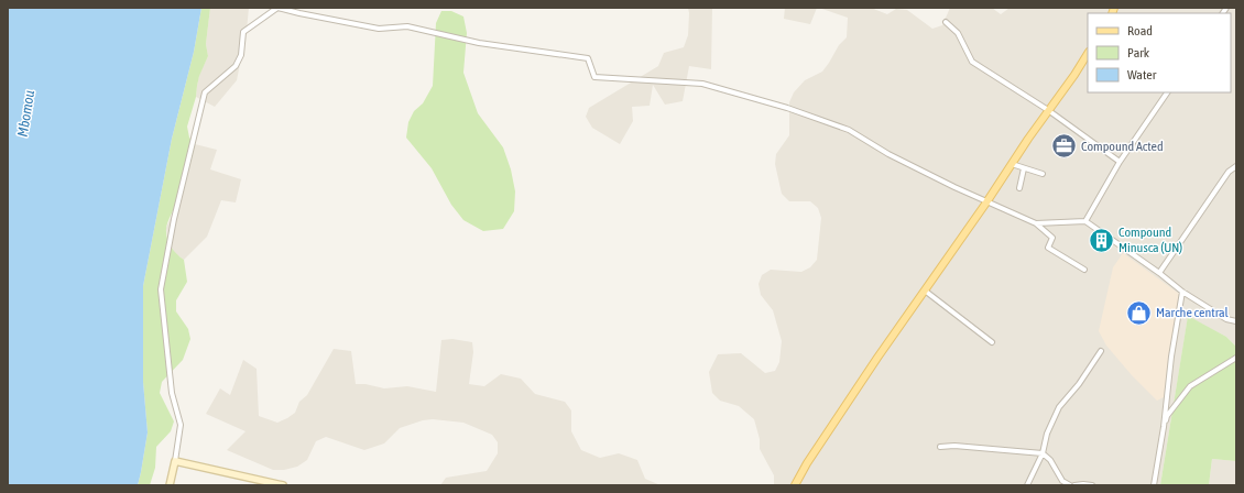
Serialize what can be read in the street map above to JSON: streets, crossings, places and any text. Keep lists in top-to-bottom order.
{
  "water": ["Mbomou"],
  "places": {
    "office": ["Compound Acted"],
    "building": ["Compound Minusca (UN)"],
    "shop": ["Marche central"]
  },
  "legend": ["Road", "Park", "Water"]
}
